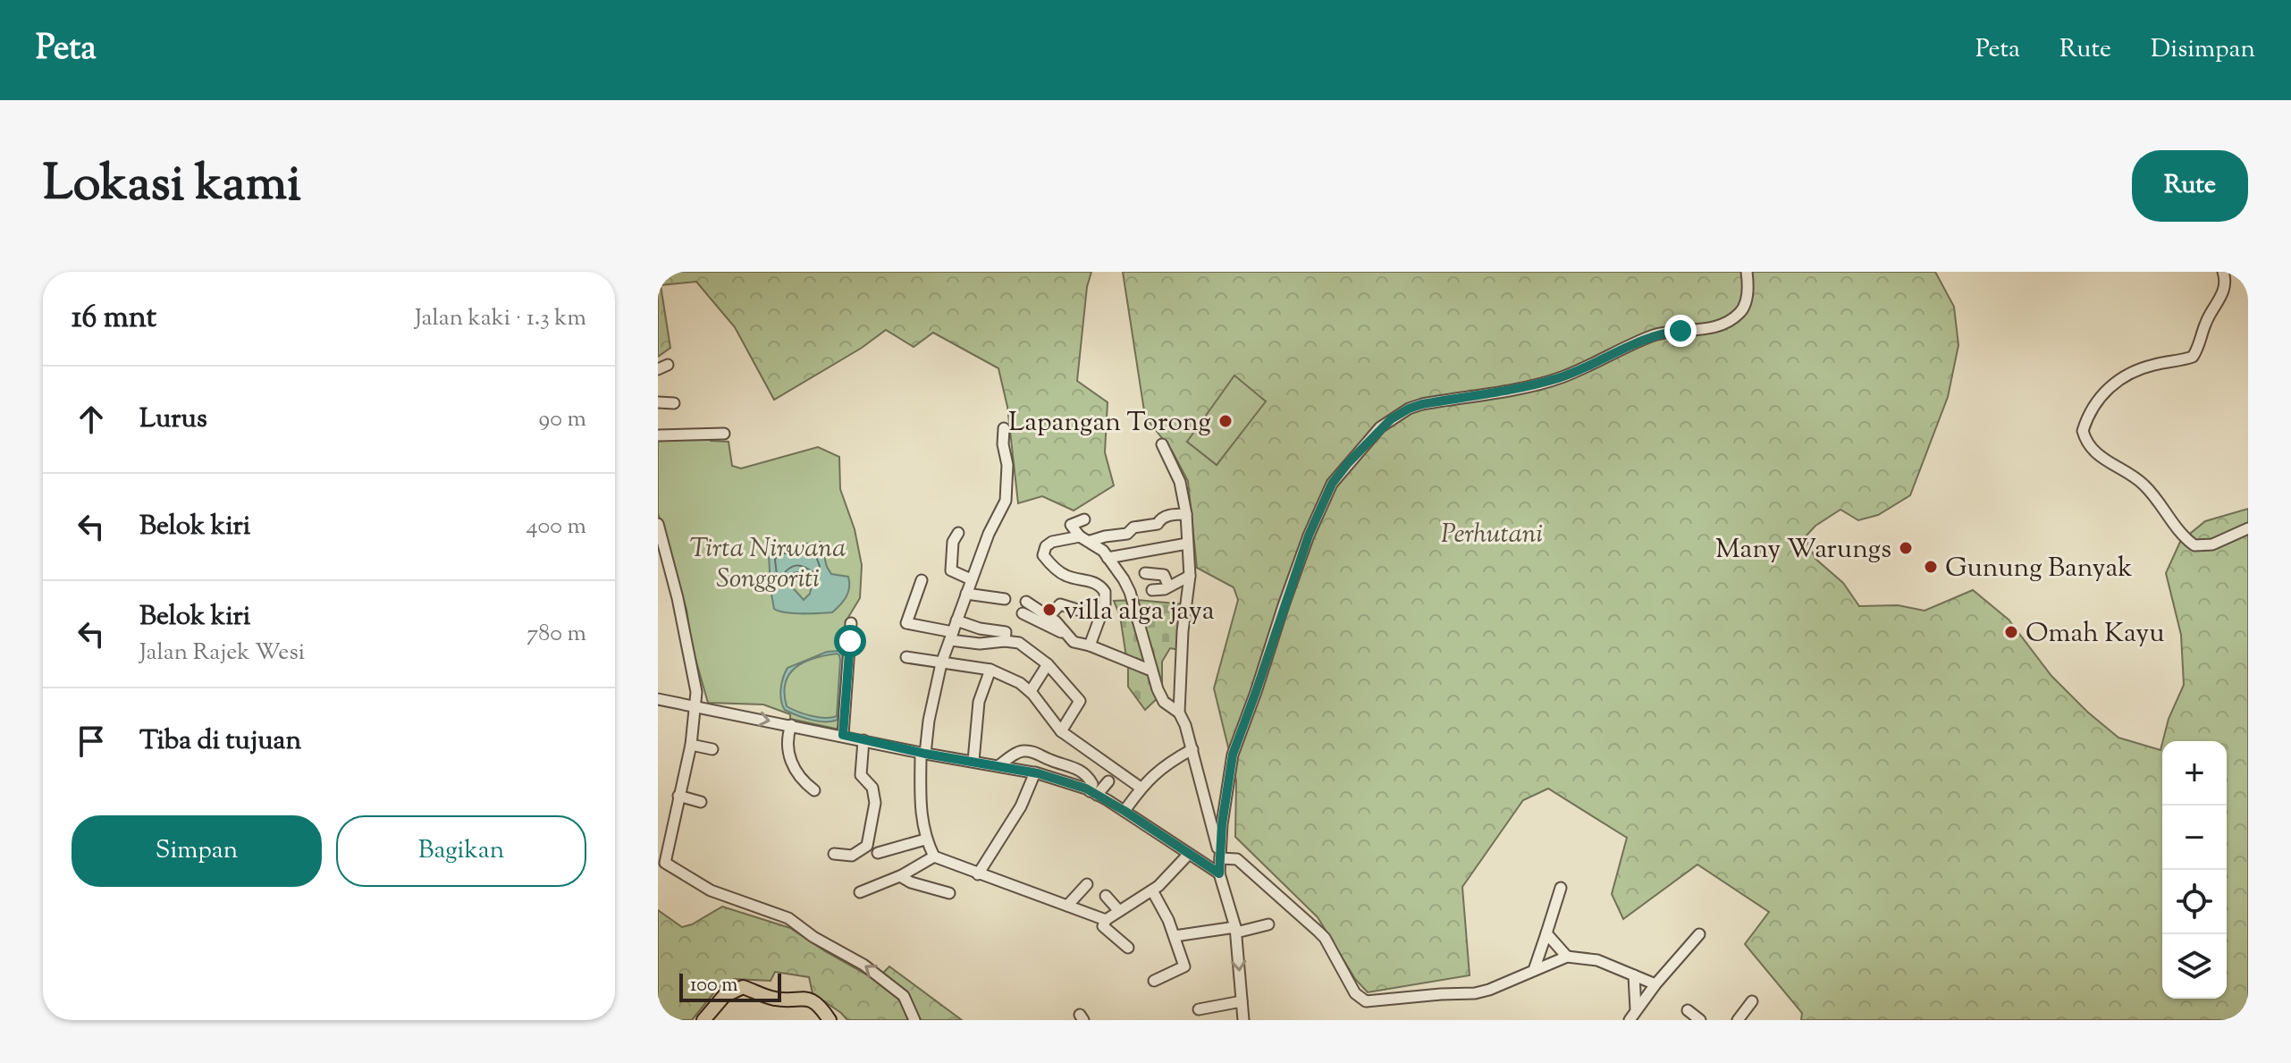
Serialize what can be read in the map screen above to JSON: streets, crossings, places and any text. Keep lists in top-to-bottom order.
{
  "parks": ["Perhutani", "Tirta Nirwana Songgoriti"],
  "places": [
    "Lapangan Torong",
    "Many Warungs",
    "Gunung Banyak",
    "villa alga jaya",
    "Omah Kayu"
  ],
  "scale_bar": "100 m",
  "page": {
    "header": "Peta",
    "nav": ["Peta", "Rute", "Disimpan"],
    "title": "Lokasi kami",
    "buttons": [
      "Rute",
      ["Simpan", "Bagikan"]
    ],
    "heading": ["16 mnt", "Jalan kaki · 1.3 km"],
    "list": [
      ["Lurus", "90 m"],
      ["Belok kiri", "400 m"],
      ["Belok kiri", "Jalan Rajek Wesi", "780 m"],
      "Tiba di tujuan"
    ],
    "map_buttons": ["+", "−"],
    "scale": "100 m"
  }
}
